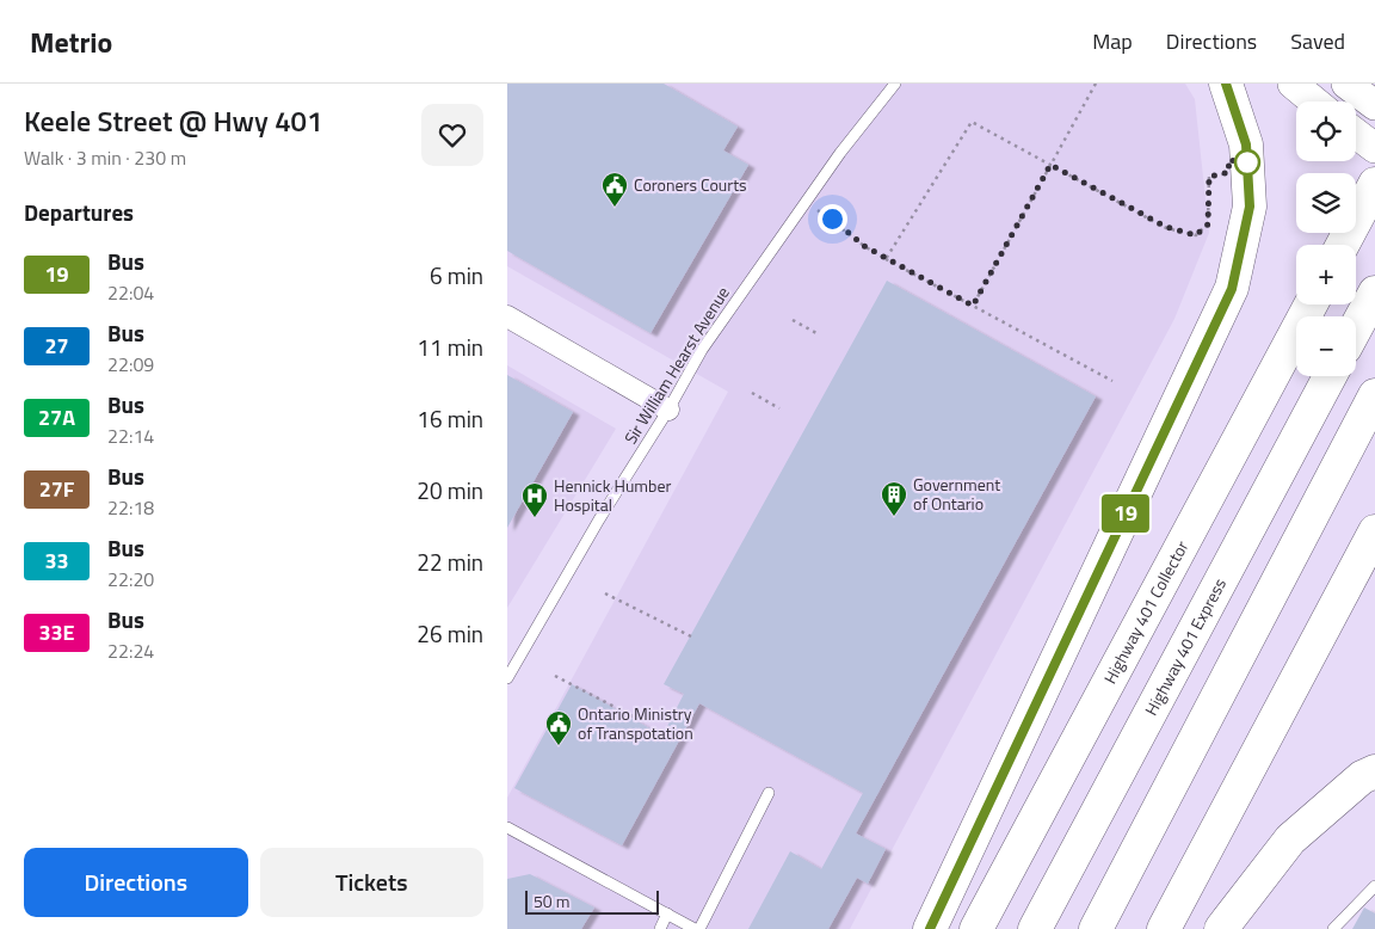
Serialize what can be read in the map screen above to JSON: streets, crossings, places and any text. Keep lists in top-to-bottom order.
{
  "streets": {
    "highway": ["Highway 401 Collector", "Highway 401 Express"],
    "lane": ["Sir William Hearst Avenue"]
  },
  "places": {
    "public building": ["Coroners Courts", "Ontario Ministry of Transpotation"],
    "building": ["Government of Ontario"],
    "hospital": ["Hennick Humber Hospital"]
  },
  "lines": ["bus line 19"],
  "scale_bar": "50 m",
  "page": {
    "header": "Metrio",
    "nav": ["Map", "Directions", "Saved"],
    "heading": [
      ["Keele Street @ Hwy 401", "Walk · 3 min · 230 m"],
      "Departures"
    ],
    "on_map": "19",
    "map_buttons": ["+", "−"],
    "list": [
      {
        "mark": "19",
        "name": "Bus",
        "note": "22:04",
        "value": "6 min"
      },
      {
        "mark": "27",
        "name": "Bus",
        "note": "22:09",
        "value": "11 min"
      },
      {
        "mark": "27A",
        "name": "Bus",
        "note": "22:14",
        "value": "16 min"
      },
      {
        "mark": "27F",
        "name": "Bus",
        "note": "22:18",
        "value": "20 min"
      },
      {
        "mark": "33",
        "name": "Bus",
        "note": "22:20",
        "value": "22 min"
      },
      {
        "mark": "33E",
        "name": "Bus",
        "note": "22:24",
        "value": "26 min"
      }
    ],
    "buttons": ["Directions", "Tickets"],
    "scale": "50 m"
  }
}
